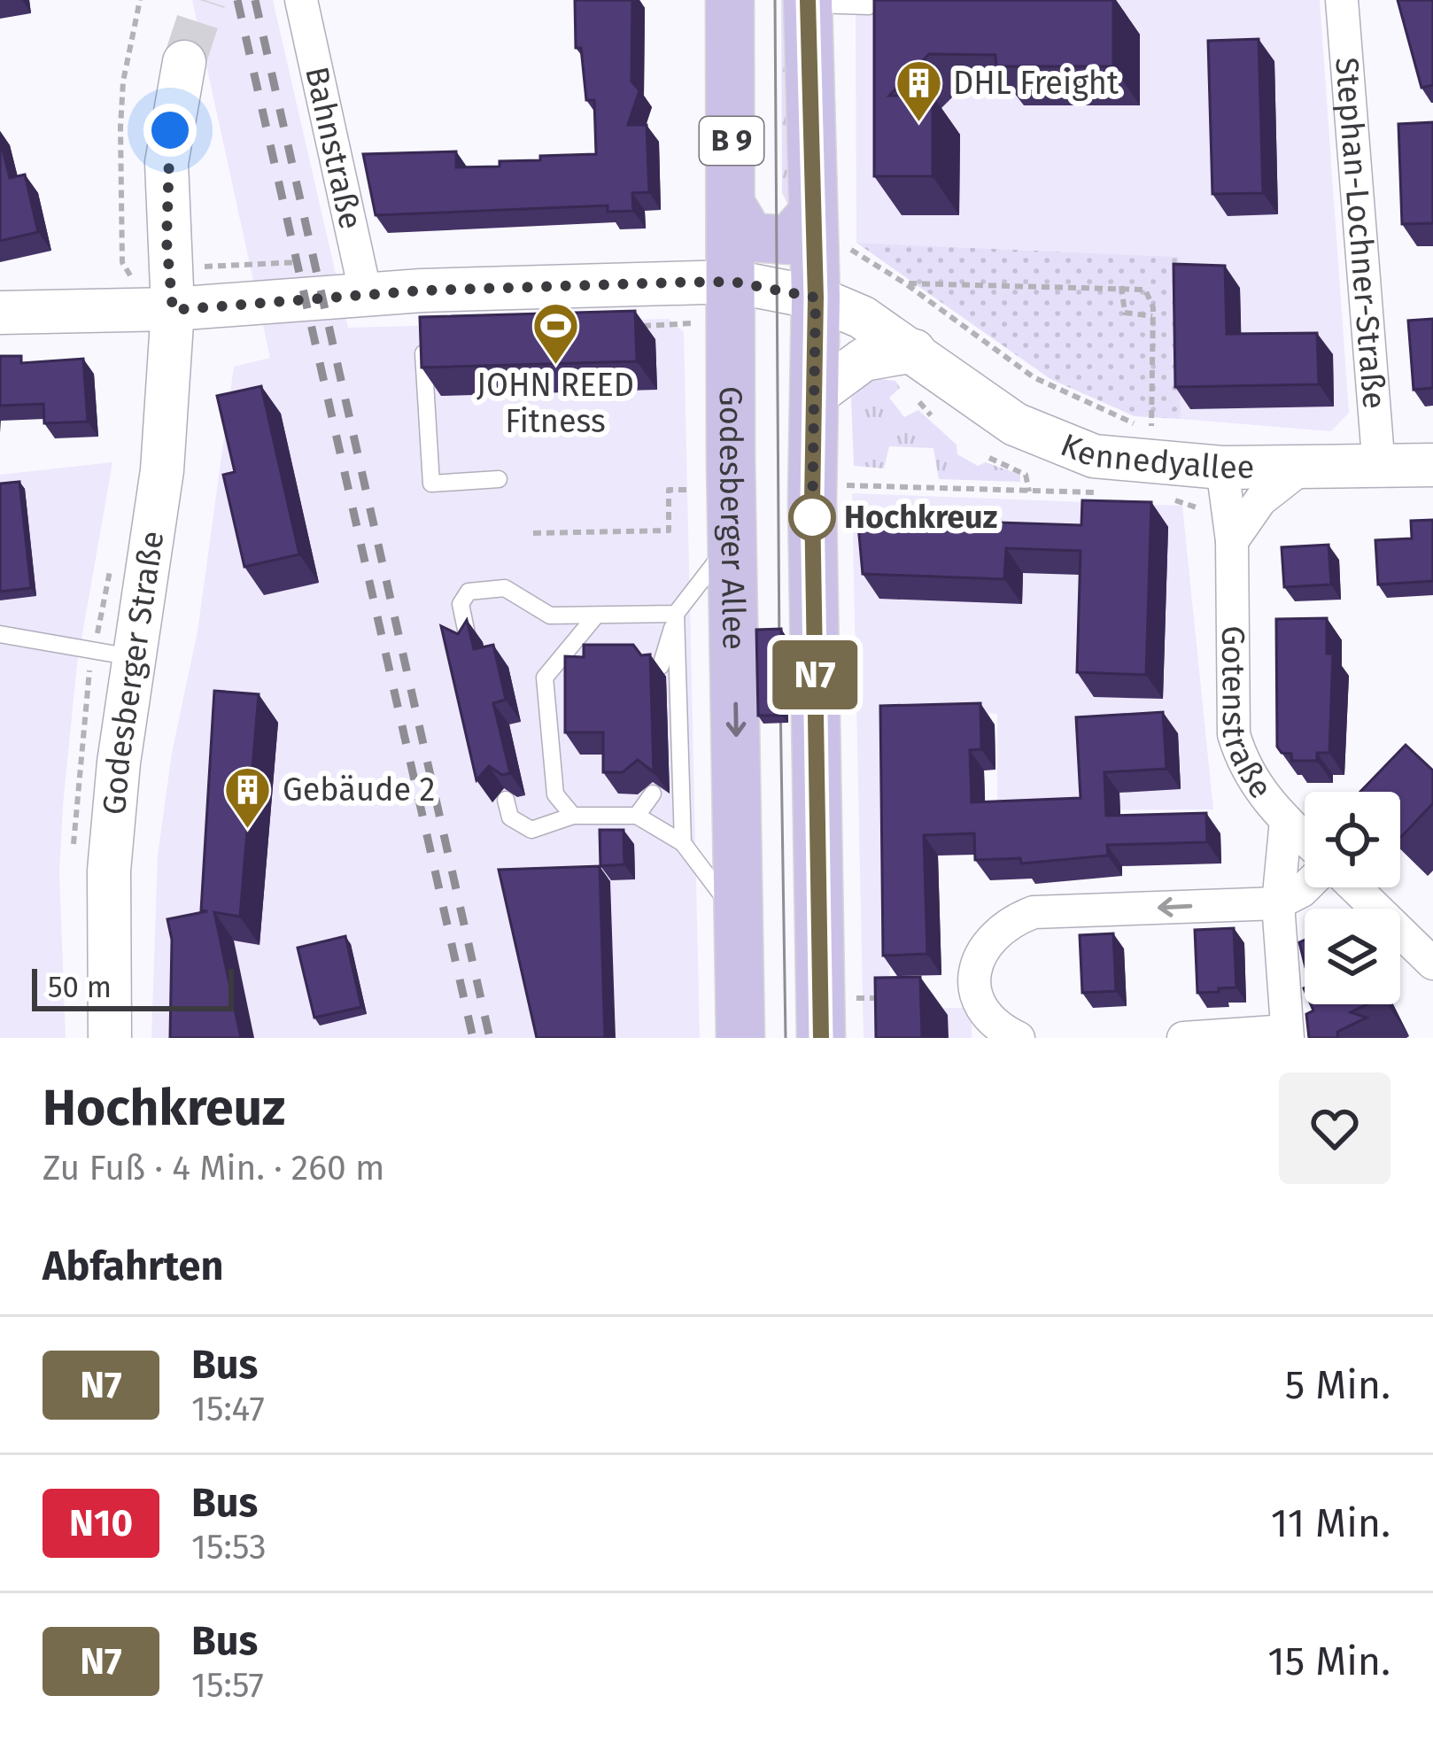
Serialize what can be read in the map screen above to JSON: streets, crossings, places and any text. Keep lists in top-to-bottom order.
{
  "streets": {
    "main road": ["B 9", "Godesberger Allee"],
    "street": [
      "Bahnstraße",
      "Stephan-Lochner-Straße",
      "Kennedyallee",
      "Godesberger Straße",
      "Gotenstraße"
    ]
  },
  "crossings": [
    ["B 9", "Kennedyallee"],
    ["Bahnstraße", "Kennedyallee"],
    ["Stephan-Lochner-Straße", "Kennedyallee"],
    ["Kennedyallee", "Godesberger Allee"],
    ["Kennedyallee", "Godesberger Straße"],
    ["Kennedyallee", "Gotenstraße"]
  ],
  "places": {
    "building": ["DHL Freight", "Gebäude 2"],
    "sports": ["JOHN REED Fitness"],
    "other": ["Hochkreuz"]
  },
  "lines": ["bus line N7"],
  "scale_bar": "50 m",
  "page": {
    "on_map": "N7",
    "scale": "50 m",
    "heading": [
      ["Hochkreuz", "Zu Fuß · 4 Min. · 260 m"],
      "Abfahrten"
    ],
    "list": [
      {
        "mark": "N7",
        "name": "Bus",
        "note": "15:47",
        "value": "5 Min."
      },
      {
        "mark": "N10",
        "name": "Bus",
        "note": "15:53",
        "value": "11 Min."
      },
      {
        "mark": "N7",
        "name": "Bus",
        "note": "15:57",
        "value": "15 Min."
      }
    ]
  }
}
